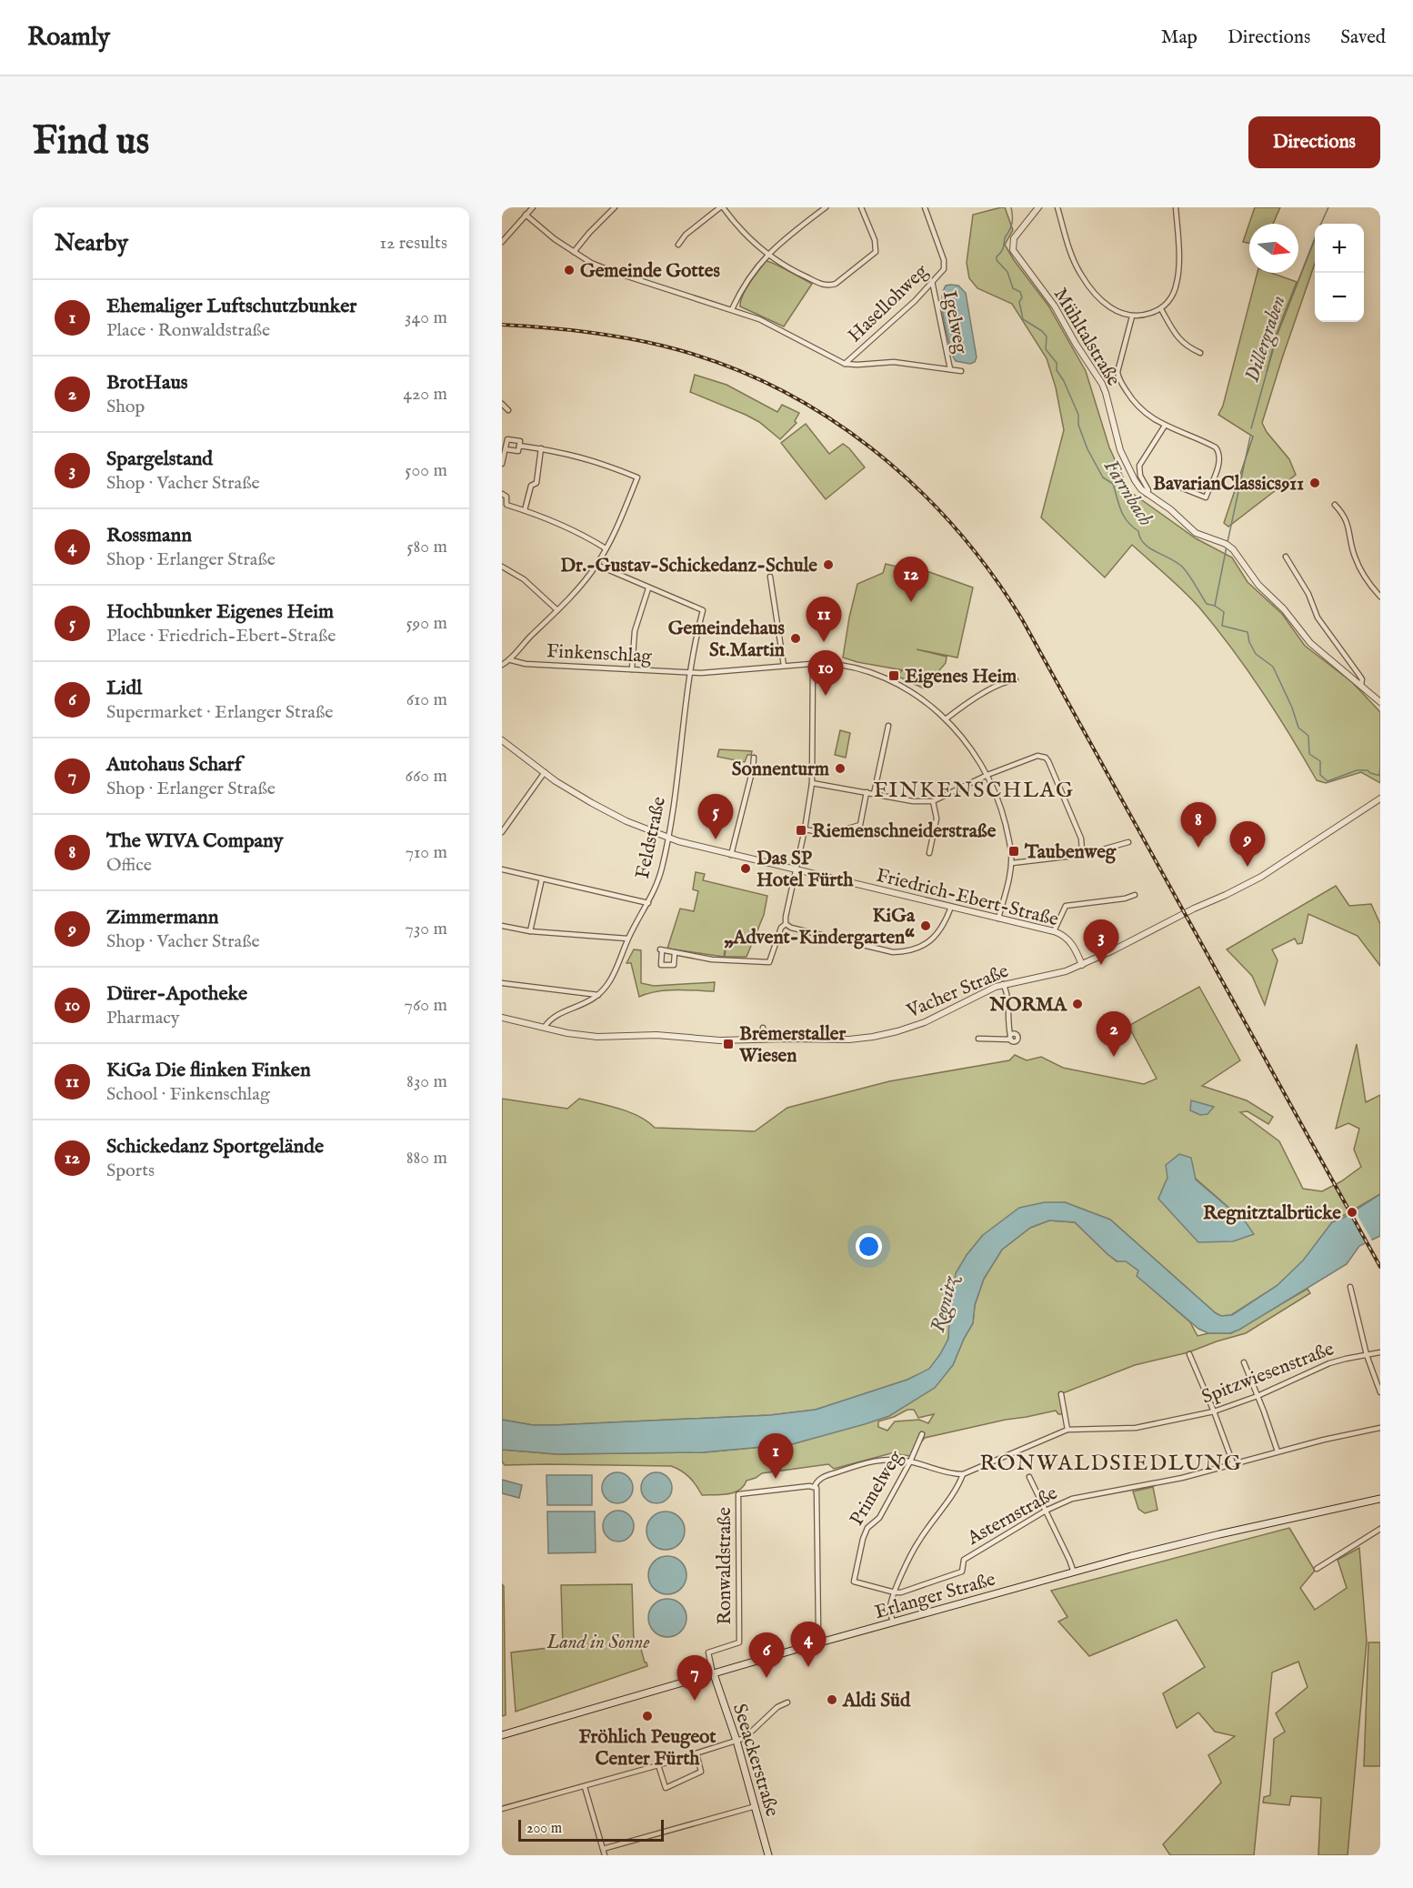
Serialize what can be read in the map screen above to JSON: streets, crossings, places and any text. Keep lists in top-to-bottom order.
{
  "streets": {
    "main road": ["Erlanger Straße", "Seeackerstraße"],
    "street": [
      "Hasellohweg",
      "Igelweg",
      "Mühltalstraße",
      "Finkenschlag",
      "Feldstraße",
      "Friedrich-Ebert-Straße",
      "Vacher Straße",
      "Spitzwiesenstraße",
      "Primelweg",
      "Asternstraße",
      "Ronwaldstraße"
    ]
  },
  "crossings": [
    ["Hasellohweg", "Igelweg"],
    ["Finkenschlag", "Feldstraße"],
    ["Finkenschlag", "Friedrich-Ebert-Straße"],
    ["Feldstraße", "Friedrich-Ebert-Straße"],
    ["Feldstraße", "Vacher Straße"],
    ["Friedrich-Ebert-Straße", "Vacher Straße"],
    ["Primelweg", "Asternstraße"],
    ["Ronwaldstraße", "Erlanger Straße"],
    ["Ronwaldstraße", "Seeackerstraße"],
    ["Erlanger Straße", "Seeackerstraße"]
  ],
  "districts": ["FINKENSCHLAG", "RONWALDSIEDLUNG"],
  "water": ["Dillergraben", "Farrnbach", "Regnitz"],
  "parks": ["Land in Sonne"],
  "places": {
    "other": [
      "Gemeinde Gottes",
      "BavarianClassics911",
      "Dr.-Gustav-Schickedanz-Schule",
      "Gemeindehaus St.Martin",
      "Sonnenturm",
      "Das SP Hotel Fürth",
      "KiGa „Advent-Kindergarten“",
      "NORMA",
      "Regnitztalbrücke",
      "Aldi Süd",
      "Fröhlich Peugeot Center Fürth"
    ],
    "transit": [
      "Eigenes Heim",
      "Riemenschneiderstraße",
      "Taubenweg",
      "Bremerstaller Wiesen"
    ]
  },
  "scale_bar": "200 m",
  "north": "right",
  "page": {
    "header": "Roamly",
    "nav": ["Map", "Directions", "Saved"],
    "buttons": "Directions",
    "title": "Find us",
    "heading": ["Nearby", "12 results"],
    "map_buttons": ["+", "−"],
    "list": [
      {
        "mark": "1",
        "name": "Ehemaliger Luftschutzbunker",
        "note": "Place · Ronwaldstraße",
        "value": "340 m"
      },
      {
        "mark": "2",
        "name": "BrotHaus",
        "note": "Shop",
        "value": "420 m"
      },
      {
        "mark": "3",
        "name": "Spargelstand",
        "note": "Shop · Vacher Straße",
        "value": "500 m"
      },
      {
        "mark": "4",
        "name": "Rossmann",
        "note": "Shop · Erlanger Straße",
        "value": "580 m"
      },
      {
        "mark": "5",
        "name": "Hochbunker Eigenes Heim",
        "note": "Place · Friedrich-Ebert-Straße",
        "value": "590 m"
      },
      {
        "mark": "6",
        "name": "Lidl",
        "note": "Supermarket · Erlanger Straße",
        "value": "610 m"
      },
      {
        "mark": "7",
        "name": "Autohaus Scharf",
        "note": "Shop · Erlanger Straße",
        "value": "660 m"
      },
      {
        "mark": "8",
        "name": "The WIVA Company",
        "note": "Office",
        "value": "710 m"
      },
      {
        "mark": "9",
        "name": "Zimmermann",
        "note": "Shop · Vacher Straße",
        "value": "730 m"
      },
      {
        "mark": "10",
        "name": "Dürer-Apotheke",
        "note": "Pharmacy",
        "value": "760 m"
      },
      {
        "mark": "11",
        "name": "KiGa Die flinken Finken",
        "note": "School · Finkenschlag",
        "value": "830 m"
      },
      {
        "mark": "12",
        "name": "Schickedanz Sportgelände",
        "note": "Sports",
        "value": "880 m"
      }
    ],
    "pins": [
      "12",
      "11",
      "10",
      "5",
      "8",
      "9",
      "3",
      "2",
      "1",
      "4",
      "6",
      "7"
    ],
    "scale": "200 m"
  }
}
